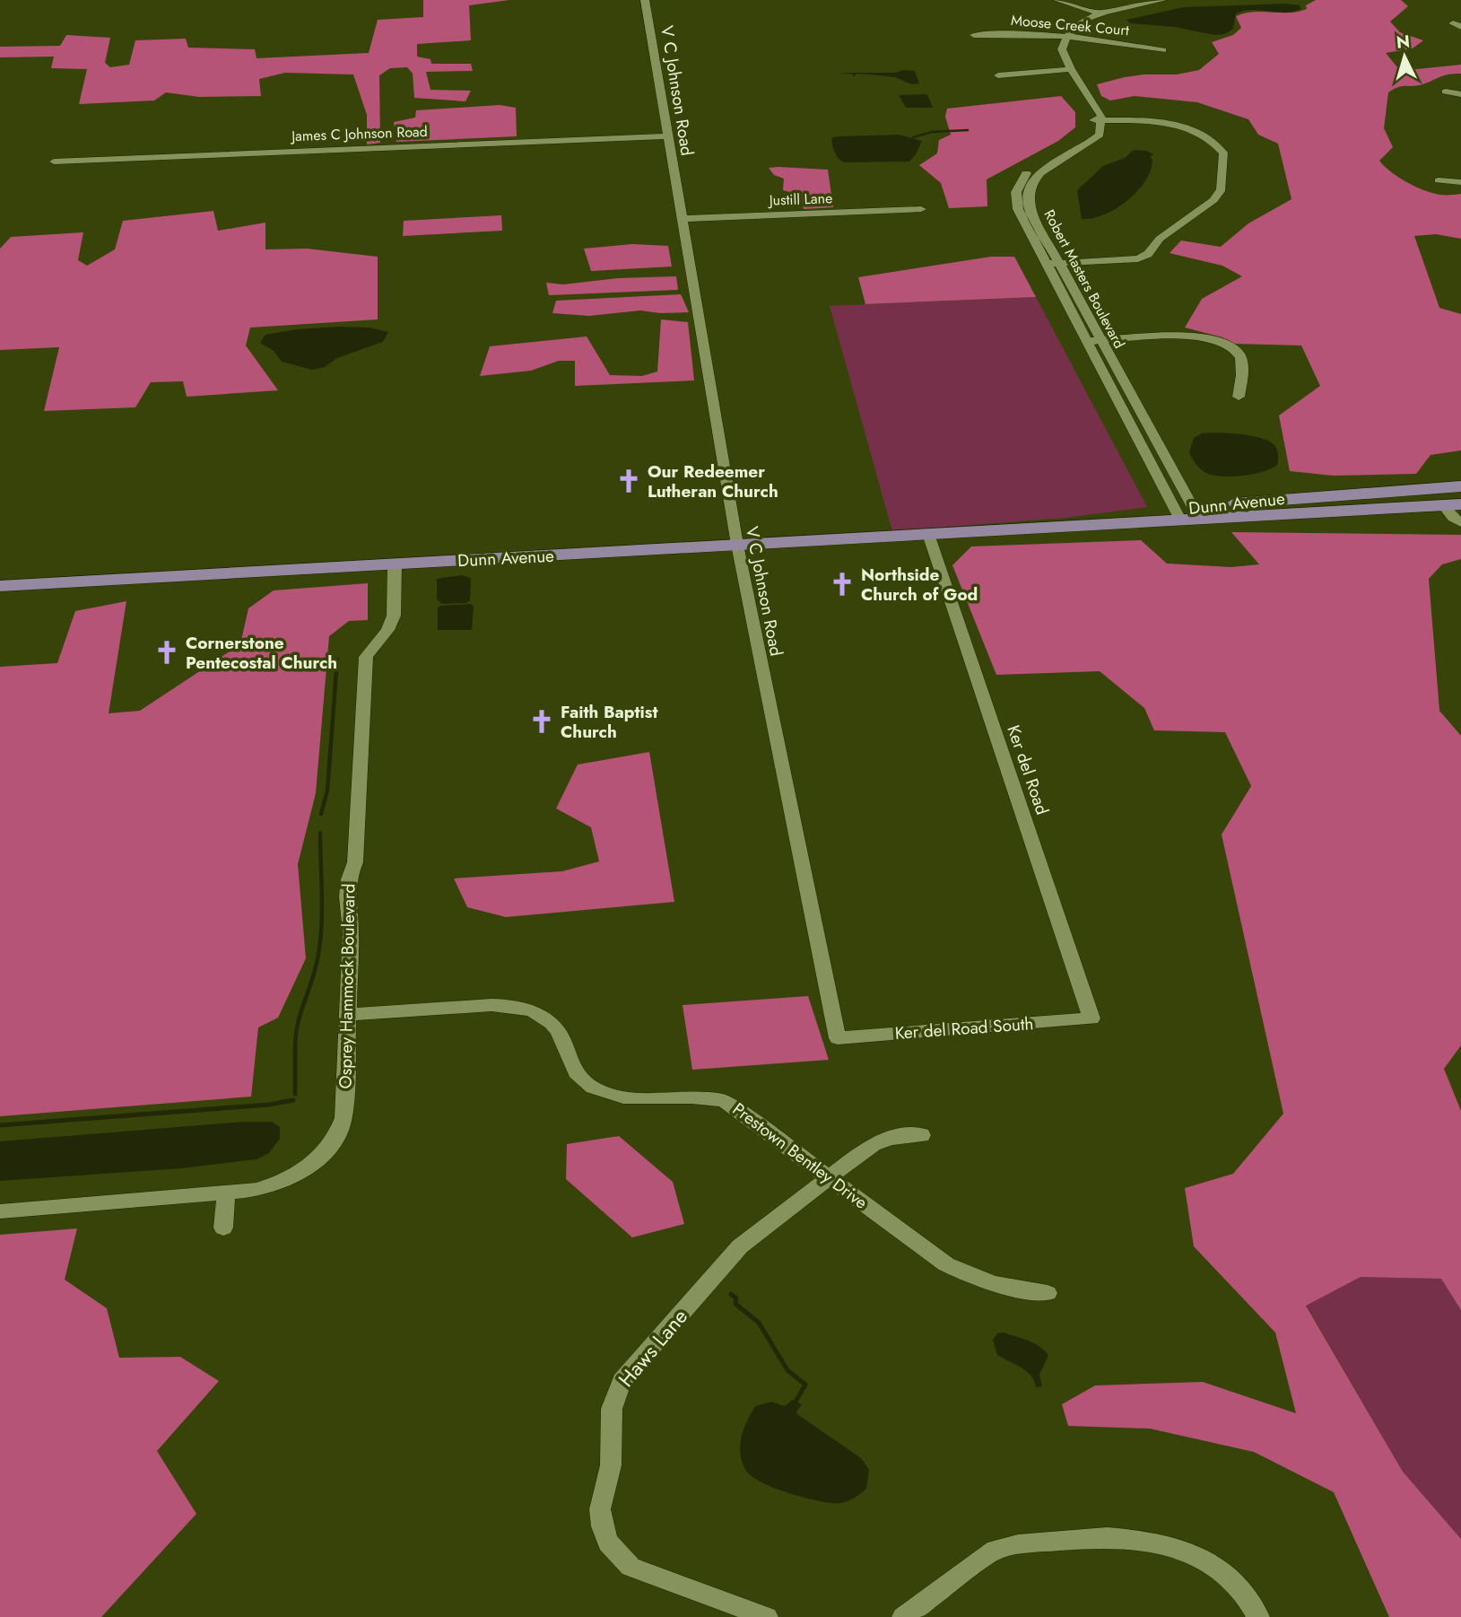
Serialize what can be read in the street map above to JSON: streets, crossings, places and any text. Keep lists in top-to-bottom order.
{
  "streets": {
    "main road": ["Dunn Avenue"],
    "street": [
      "Moose Creek Court",
      "V C Johnson Road",
      "James C Johnson Road",
      "Justill Lane",
      "Robert Masters Boulevard",
      "Ker del Road",
      "Osprey Hammock Boulevard",
      "Ker del Road South",
      "Prestown Bentley Drive",
      "Haws Lane"
    ]
  },
  "crossings": [
    ["V C Johnson Road", "James C Johnson Road"],
    ["V C Johnson Road", "Justill Lane"],
    ["V C Johnson Road", "Dunn Avenue"],
    ["V C Johnson Road", "Ker del Road South"],
    ["Robert Masters Boulevard", "Dunn Avenue"],
    ["Dunn Avenue", "Ker del Road"],
    ["Dunn Avenue", "Osprey Hammock Boulevard"],
    ["Ker del Road", "Ker del Road South"],
    ["Osprey Hammock Boulevard", "Prestown Bentley Drive"],
    ["Prestown Bentley Drive", "Haws Lane"]
  ],
  "places": {
    "church": [
      "Our Redeemer Lutheran Church",
      "Northside Church of God",
      "Cornerstone Pentecostal Church",
      "Faith Baptist Church"
    ]
  },
  "north": "top"
}
